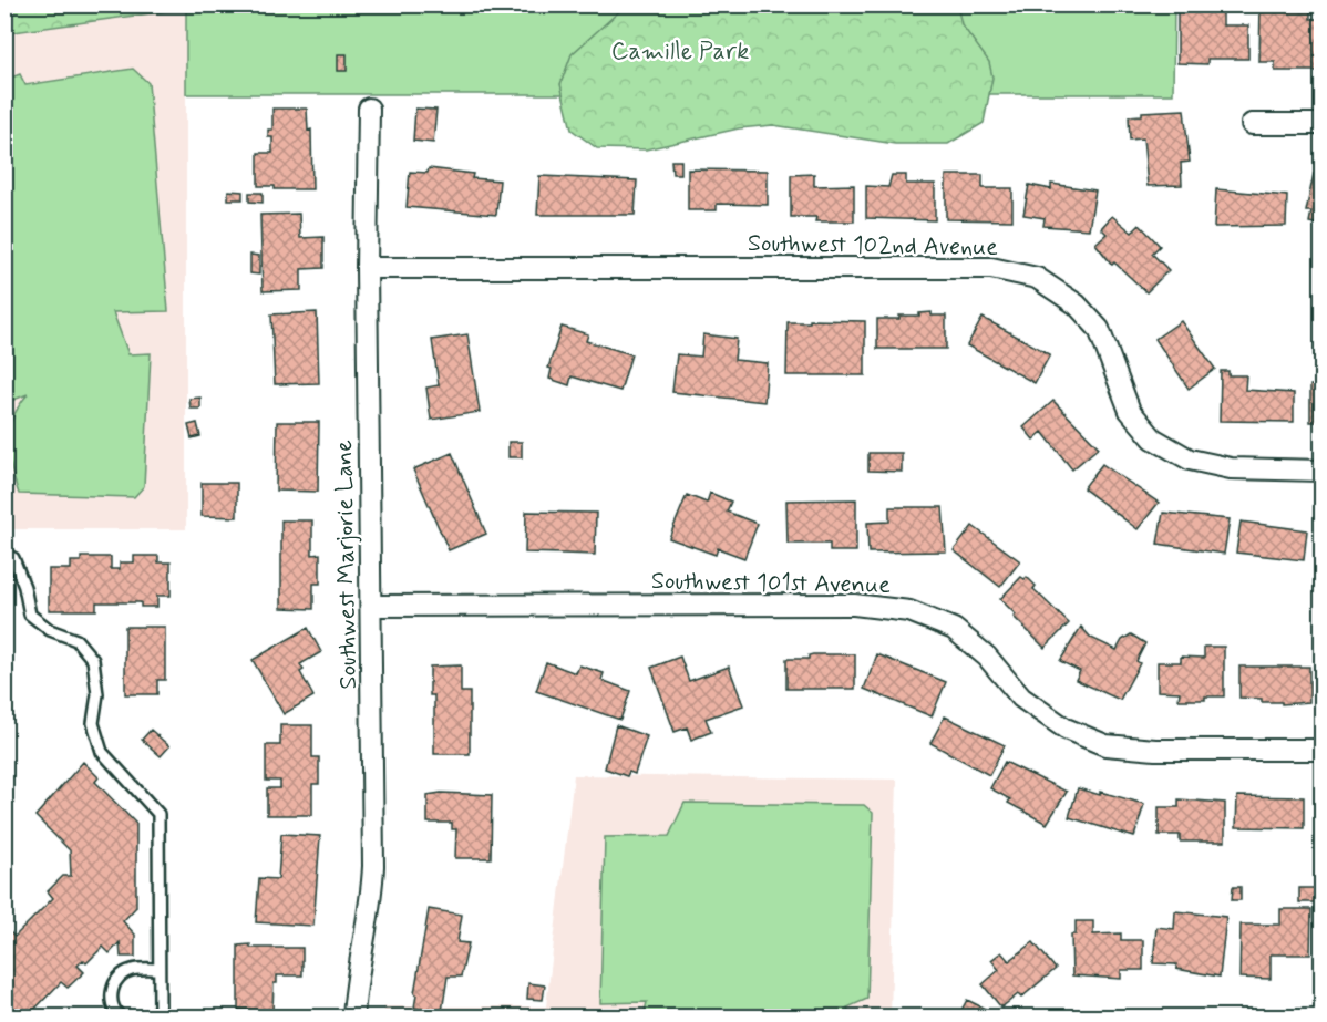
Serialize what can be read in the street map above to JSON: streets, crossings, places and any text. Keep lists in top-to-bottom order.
{
  "streets": {
    "street": ["Southwest 102nd Avenue", "Southwest Marjorie Lane", "Southwest 101st Avenue"]
  },
  "crossings": [
    ["Southwest 102nd Avenue", "Southwest Marjorie Lane"],
    ["Southwest Marjorie Lane", "Southwest 101st Avenue"]
  ],
  "parks": ["Camille Park"]
}
